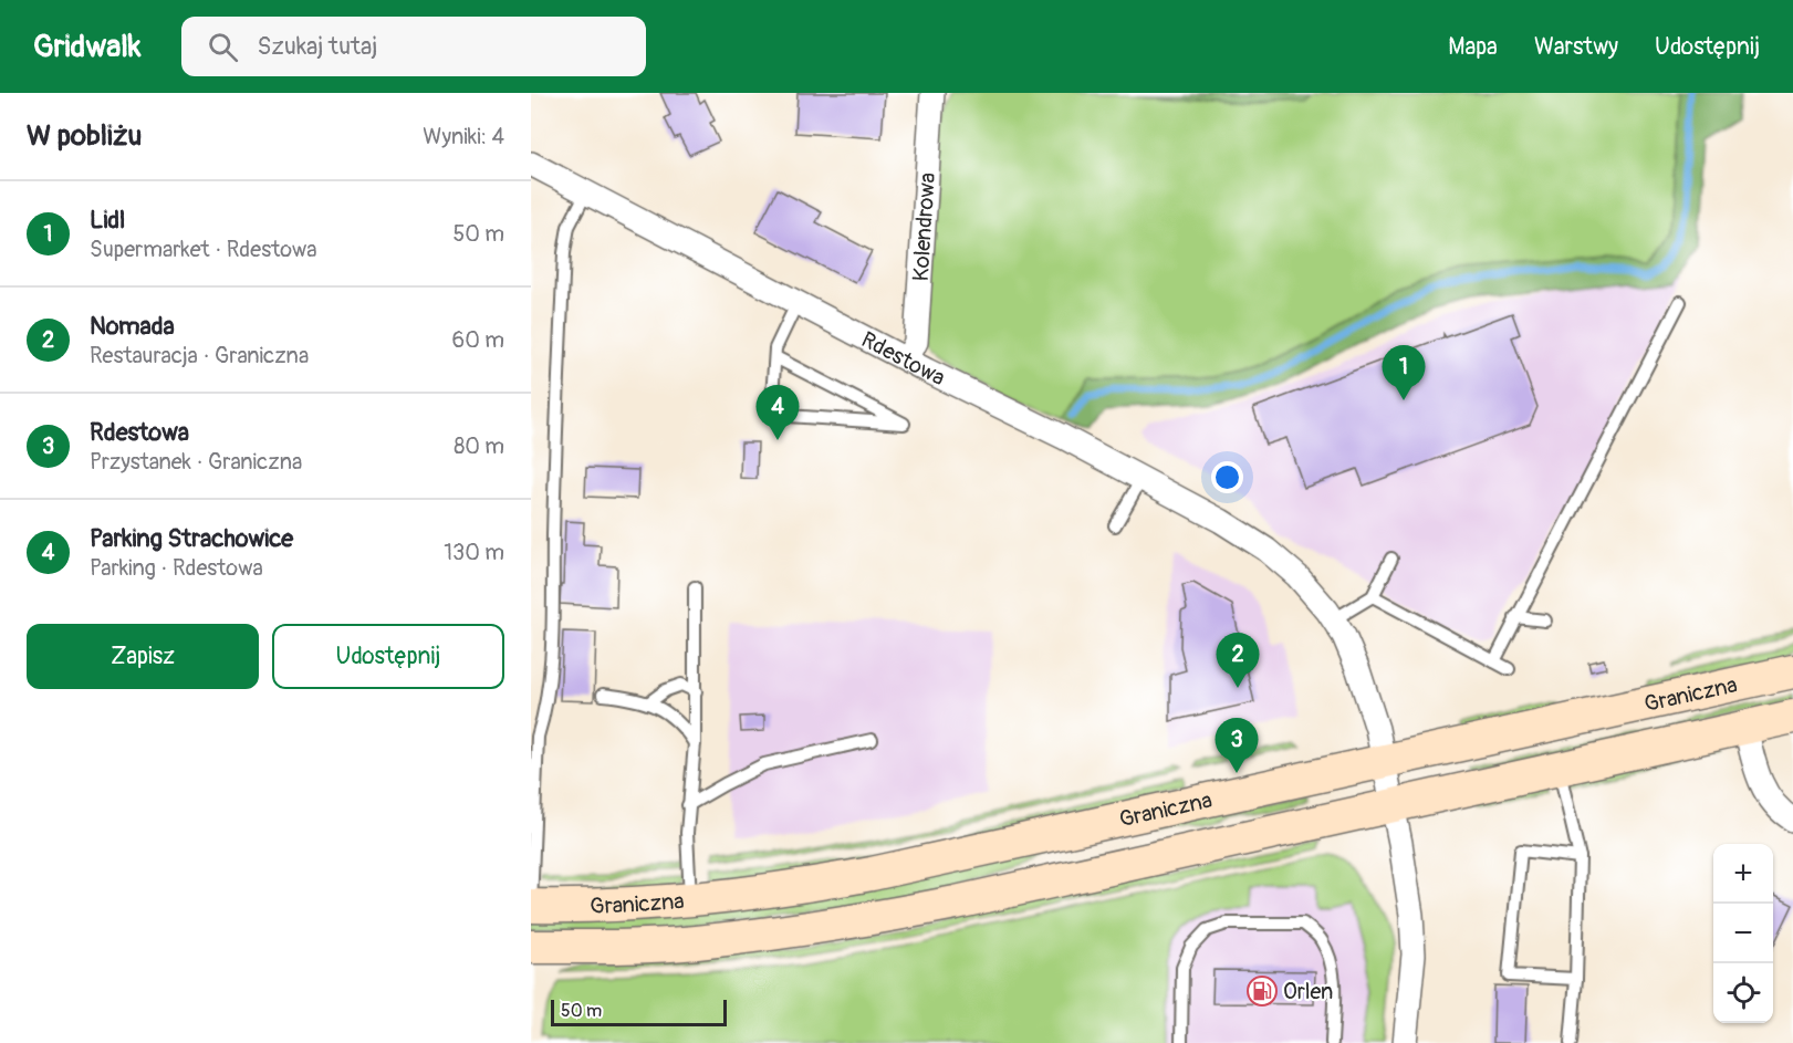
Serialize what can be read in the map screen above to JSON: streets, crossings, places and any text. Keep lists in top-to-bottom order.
{
  "streets": {
    "main road": ["Graniczna"],
    "street": ["Kolendrowa", "Rdestowa"]
  },
  "crossings": [
    ["Kolendrowa", "Rdestowa"],
    ["Rdestowa", "Graniczna"]
  ],
  "places": {
    "fuel station": ["Orlen"]
  },
  "scale_bar": "50 m",
  "page": {
    "header": "Gridwalk",
    "search": "Szukaj tutaj",
    "nav": ["Mapa", "Warstwy", "Udostępnij"],
    "heading": ["W pobliżu", "Wyniki: 4"],
    "list": [
      {
        "mark": "1",
        "name": "Lidl",
        "note": "Supermarket · Rdestowa",
        "value": "50 m"
      },
      {
        "mark": "2",
        "name": "Nomada",
        "note": "Restauracja · Graniczna",
        "value": "60 m"
      },
      {
        "mark": "3",
        "name": "Rdestowa",
        "note": "Przystanek · Graniczna",
        "value": "80 m"
      },
      {
        "mark": "4",
        "name": "Parking Strachowice",
        "note": "Parking · Rdestowa",
        "value": "130 m"
      }
    ],
    "pins": [
      "1",
      "4",
      "2",
      "3"
    ],
    "buttons": ["Zapisz", "Udostępnij"],
    "map_buttons": ["+", "−"],
    "scale": "50 m"
  }
}
